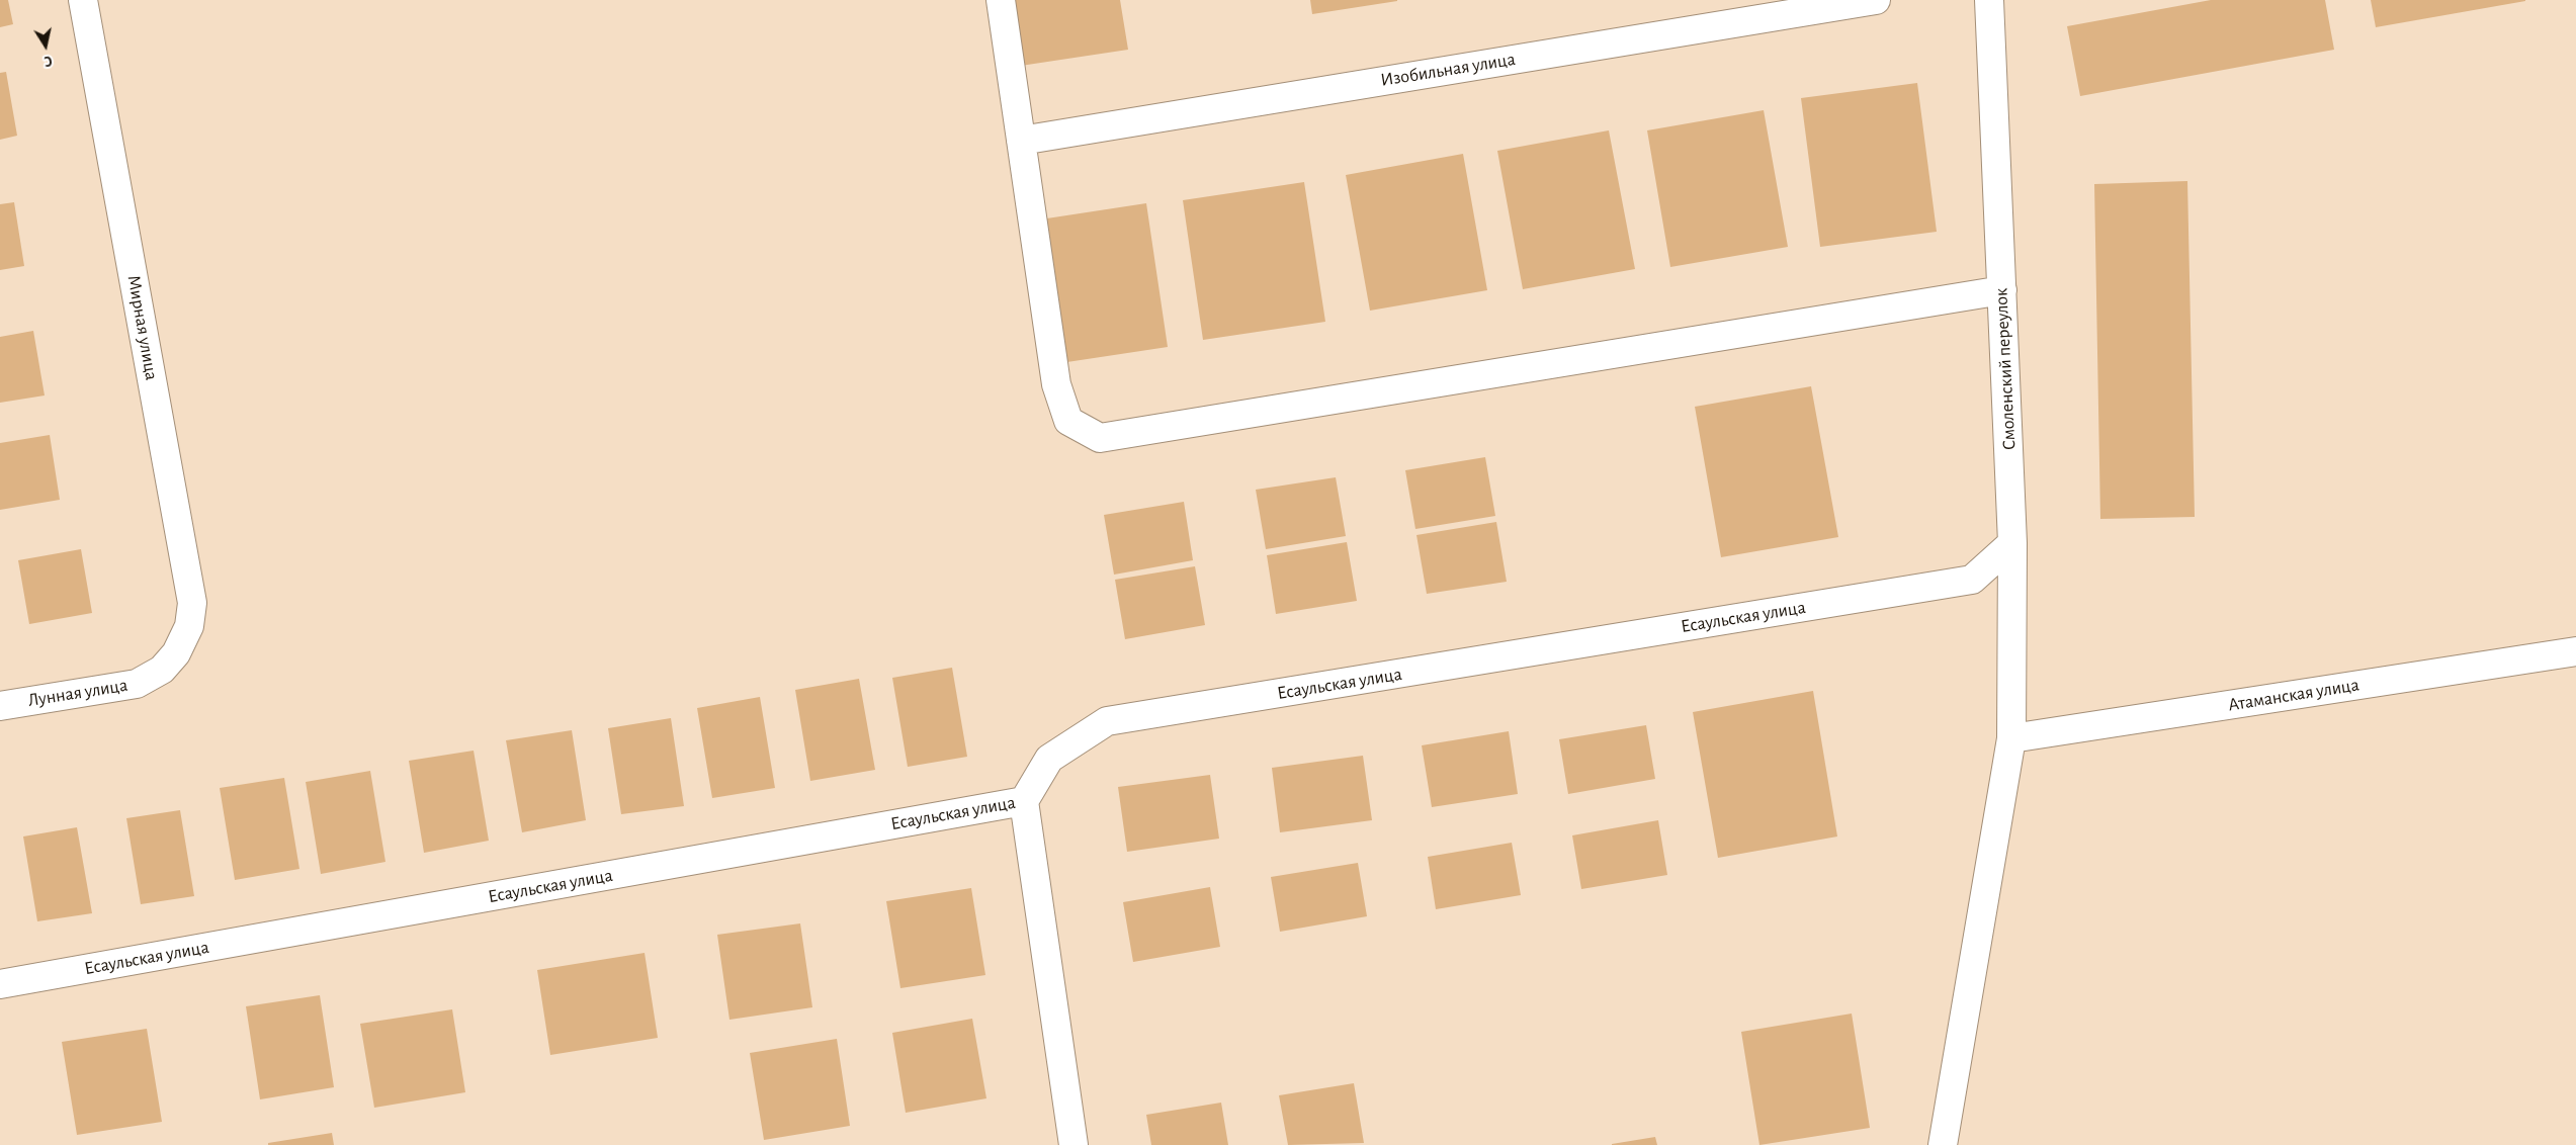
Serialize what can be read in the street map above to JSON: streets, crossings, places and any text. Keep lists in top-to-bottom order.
{
  "streets": {
    "street": [
      "Изобильная улица",
      "Мирная улица",
      "Смоленский переулок",
      "Есаульская улица",
      "Лунная улица",
      "Атаманская улица"
    ]
  },
  "crossings": [
    ["Мирная улица", "Лунная улица"],
    ["Смоленский переулок", "Есаульская улица"],
    ["Смоленский переулок", "Атаманская улица"]
  ],
  "north": "bottom"
}
